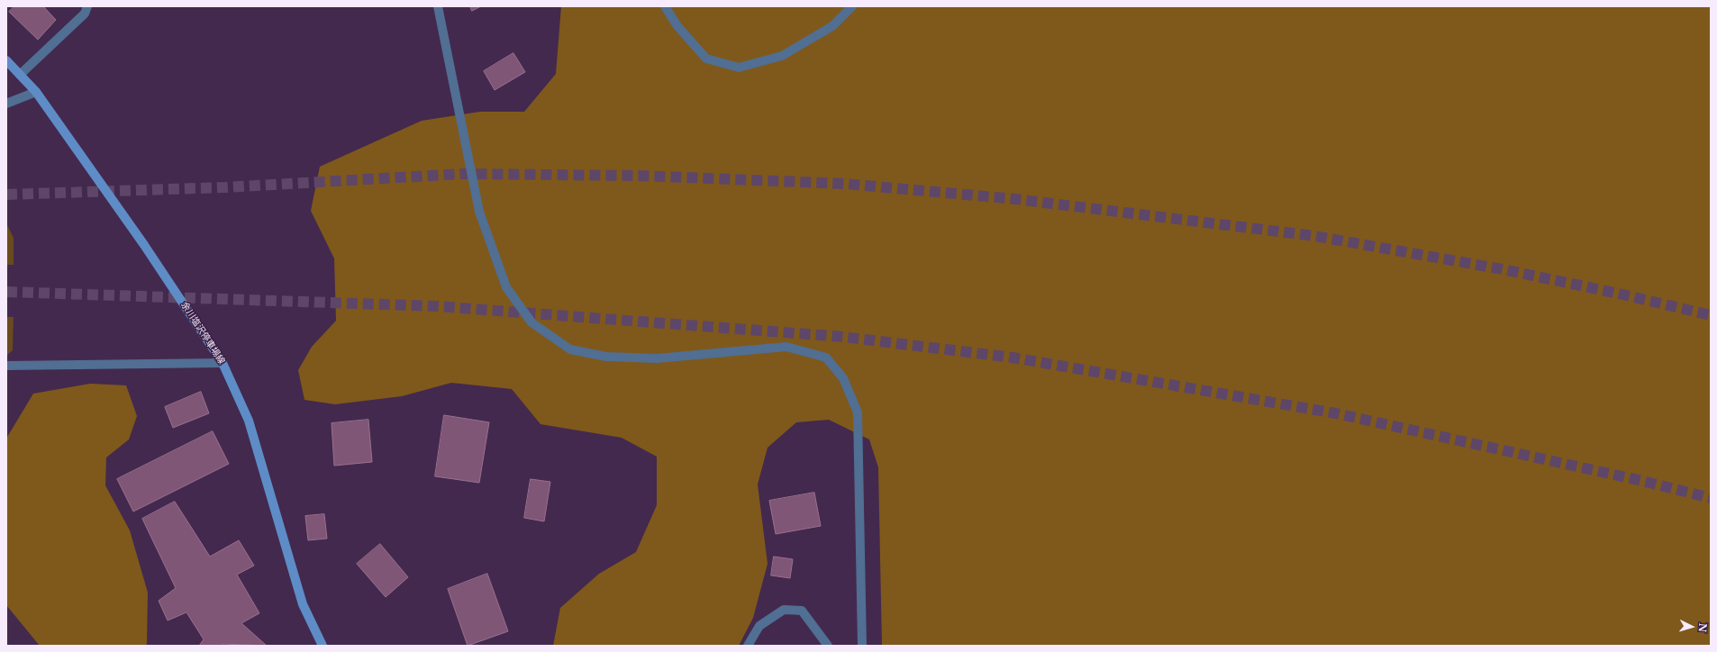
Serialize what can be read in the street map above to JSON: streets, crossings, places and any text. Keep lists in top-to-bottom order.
{
  "streets": {
    "main road": ["余川塩沢停車場線"]
  },
  "north": "right"
}
